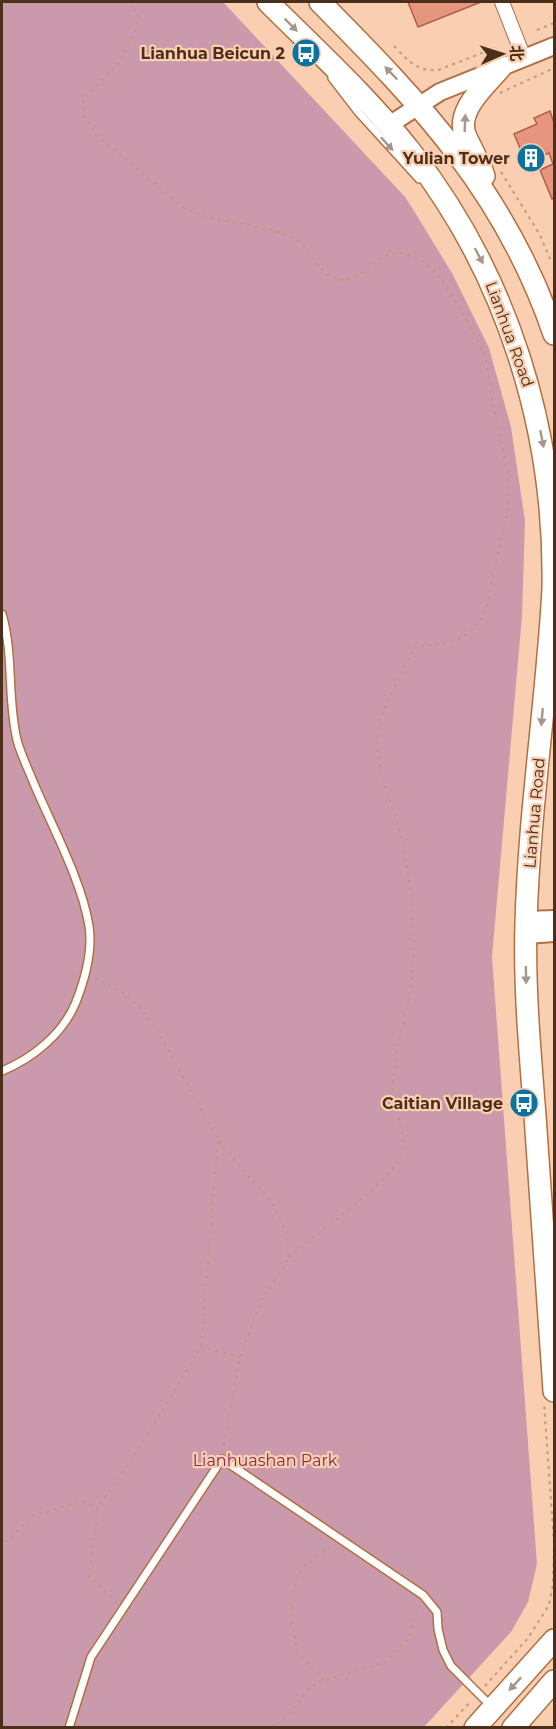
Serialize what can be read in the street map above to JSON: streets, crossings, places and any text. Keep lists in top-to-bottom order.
{
  "streets": {
    "main road": ["Lianhua Road"]
  },
  "one_way": ["Lianhua Road"],
  "parks": ["Lianhuashan Park"],
  "places": {
    "bus stop": ["Lianhua Beicun 2", "Caitian Village"],
    "building": ["Yulian Tower"]
  },
  "north": "right"
}
